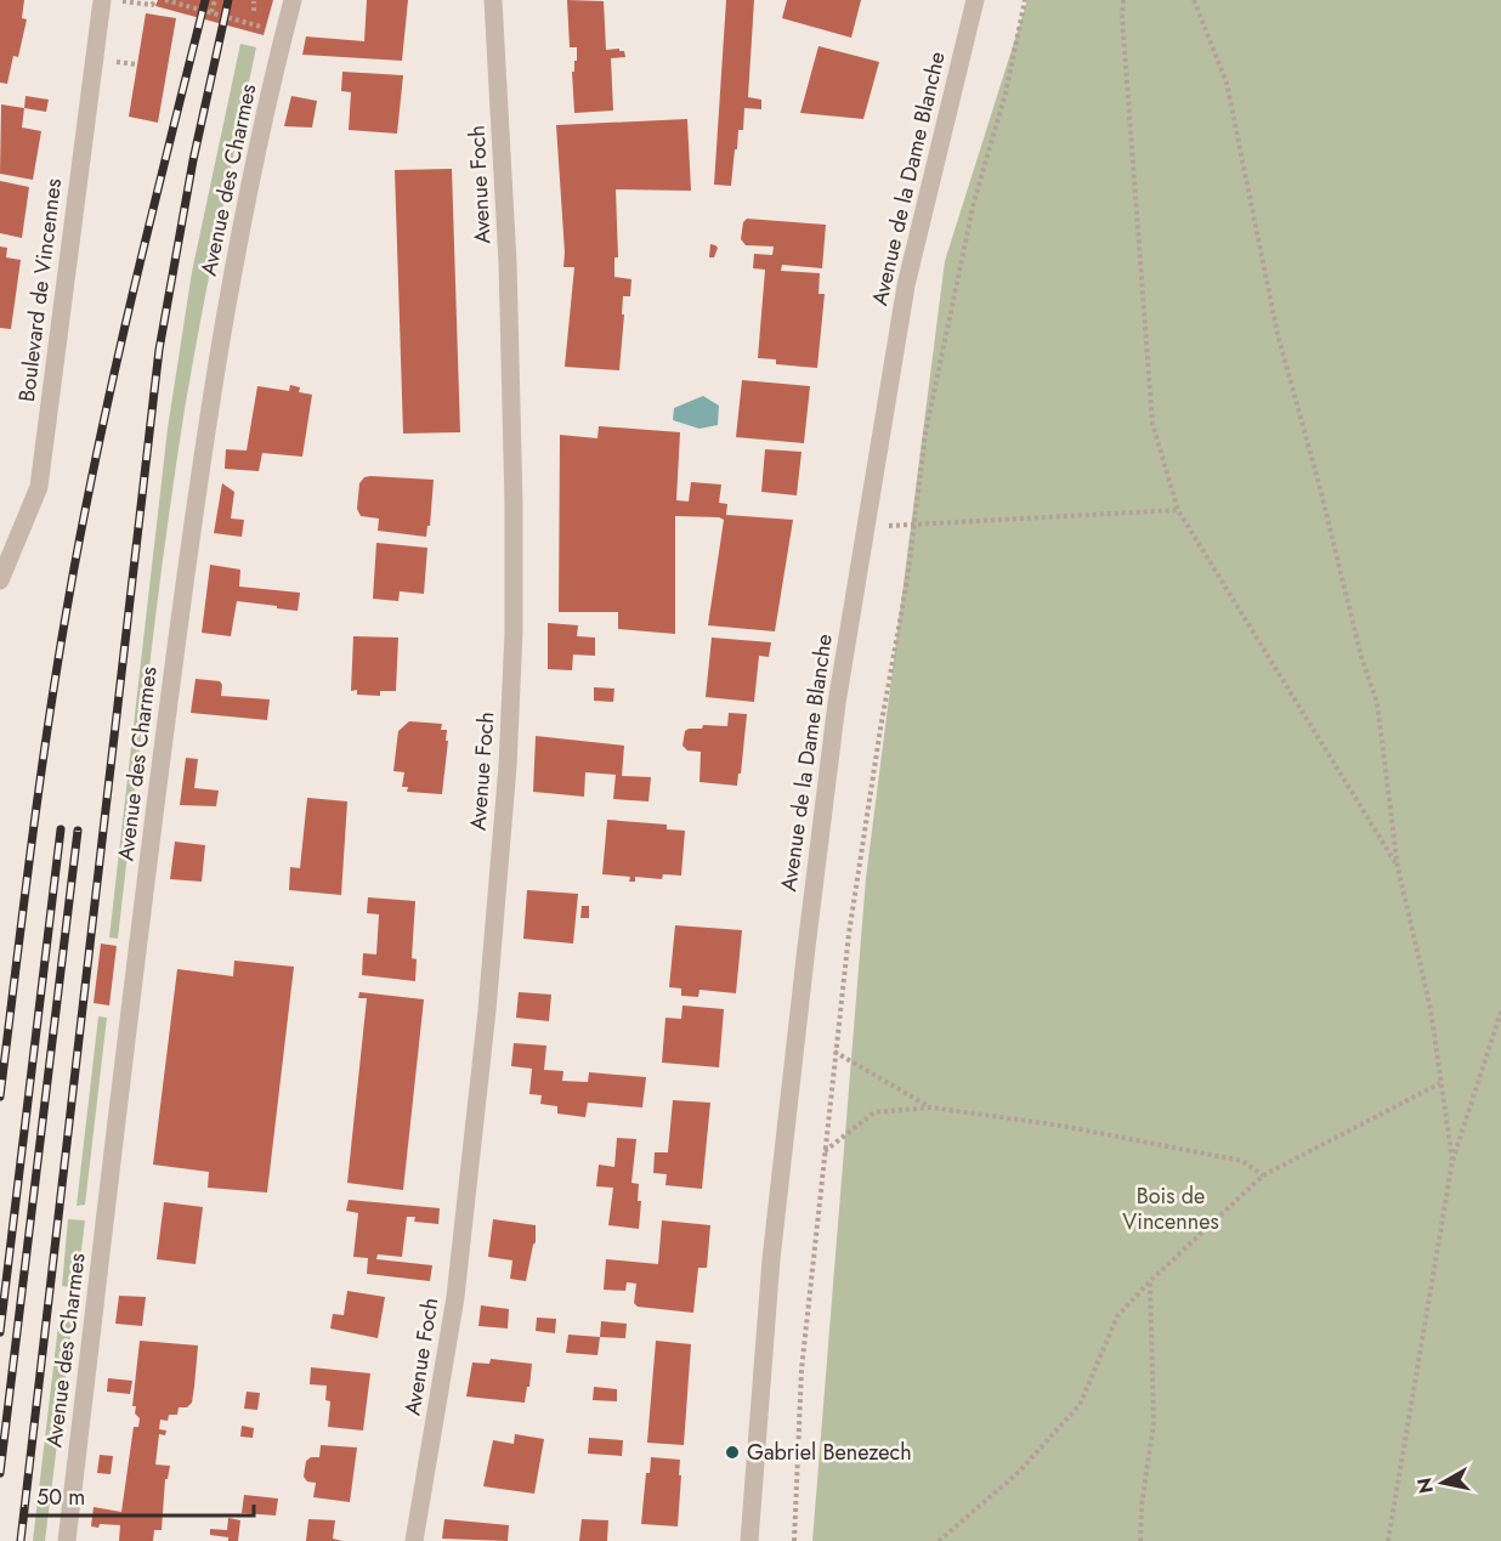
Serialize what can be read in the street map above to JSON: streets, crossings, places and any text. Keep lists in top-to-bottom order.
{
  "streets": {
    "street": [
      "Avenue de la Dame Blanche",
      "Avenue des Charmes",
      "Avenue Foch",
      "Boulevard de Vincennes"
    ]
  },
  "parks": ["Bois de Vincennes"],
  "places": ["Gabriel Benezech"],
  "scale_bar": "50 m",
  "north": "left"
}
